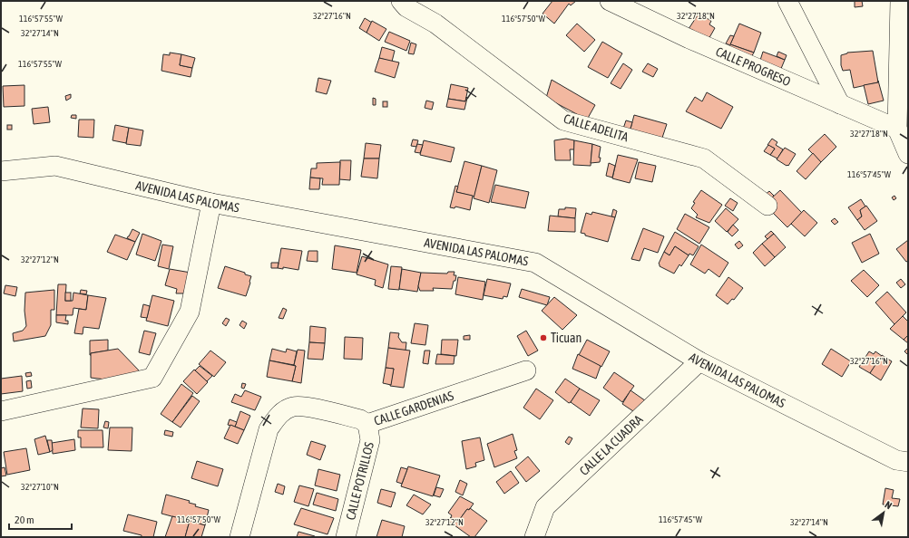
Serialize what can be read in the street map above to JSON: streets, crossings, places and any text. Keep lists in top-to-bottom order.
{
  "streets": {
    "street": [
      "CALLE PROGRESO",
      "CALLE ADELITA",
      "AVENIDA LAS PALOMAS",
      "CALLE GARDENIAS",
      "CALLE LA CUADRA",
      "CALLE POTRILLOS"
    ]
  },
  "crossings": [
    ["AVENIDA LAS PALOMAS", "CALLE LA CUADRA"],
    ["CALLE GARDENIAS", "CALLE POTRILLOS"]
  ],
  "places": ["Ticuan"],
  "scale_bar": "20 m",
  "north": "top right",
  "coordinates": [
    "32°27'16\"N",
    "32°27'18\"N",
    "116°57'55\"W",
    "116°57'50\"W",
    "32°27'14\"N",
    "116°57'45\"W",
    "32°27'12\"N",
    "32°27'10\"N"
  ]
}
